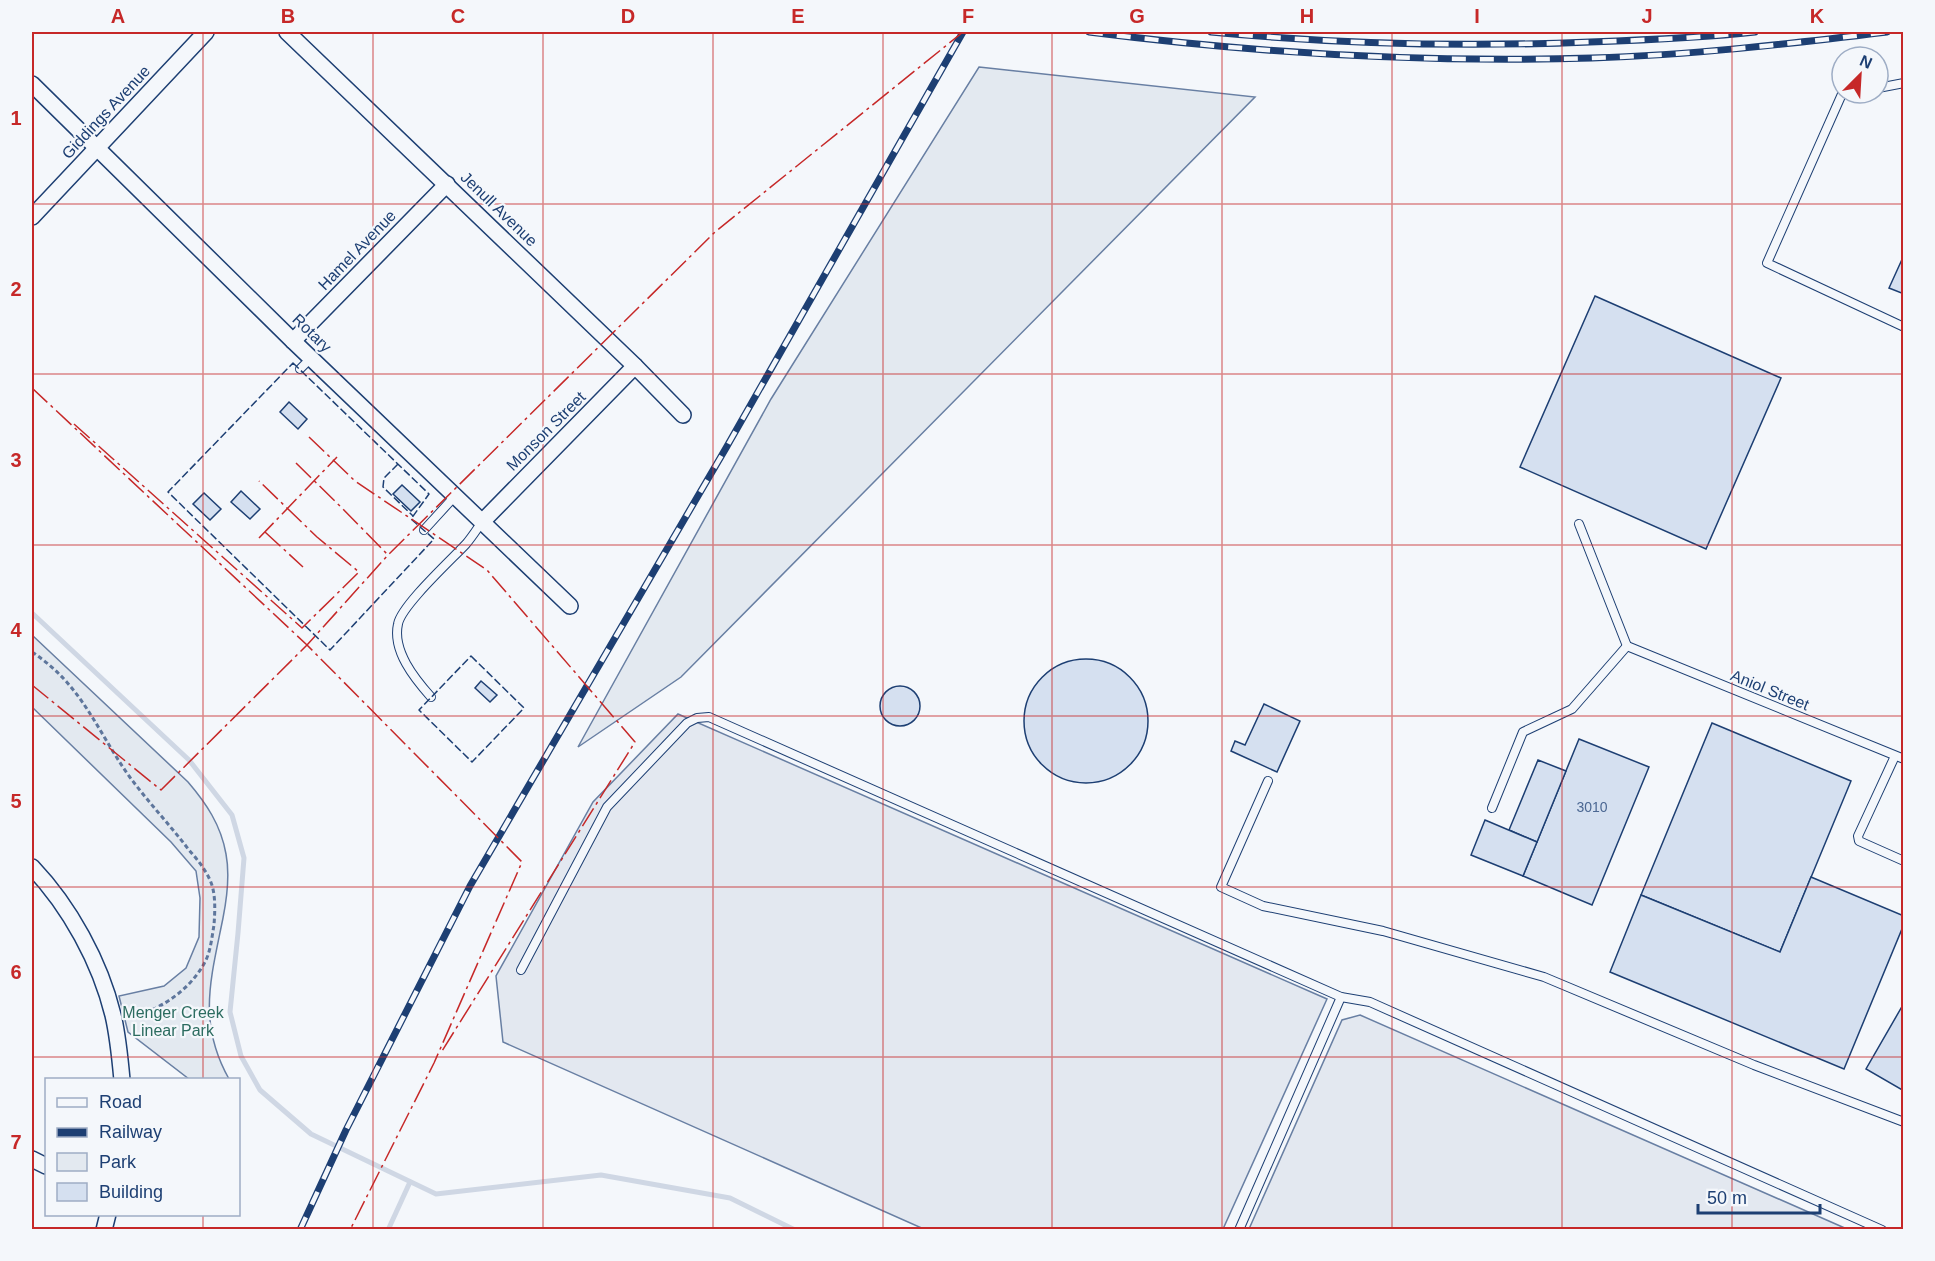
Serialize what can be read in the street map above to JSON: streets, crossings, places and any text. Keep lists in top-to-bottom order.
{
  "streets": {
    "street": [
      "Giddings Avenue",
      "Jenull Avenue",
      "Hamel Avenue",
      "Rotary",
      "Monson Street"
    ],
    "lane": ["Aniol Street"]
  },
  "crossings": [
    ["Giddings Avenue", "Rotary"],
    ["Jenull Avenue", "Hamel Avenue"],
    ["Jenull Avenue", "Monson Street"],
    ["Hamel Avenue", "Rotary"],
    ["Rotary", "Monson Street"]
  ],
  "parks": ["Menger Creek Linear Park"],
  "house_numbers": ["3010"],
  "legend": [
    "Road",
    "Railway",
    "Park",
    "Building"
  ],
  "scale_bar": "50 m",
  "north": "top right",
  "grid": {
    "columns": [
      "A",
      "B",
      "C",
      "D",
      "E",
      "F",
      "G",
      "H",
      "I",
      "J",
      "K"
    ],
    "rows": [
      "1",
      "2",
      "3",
      "4",
      "5",
      "6",
      "7"
    ]
  }
}
